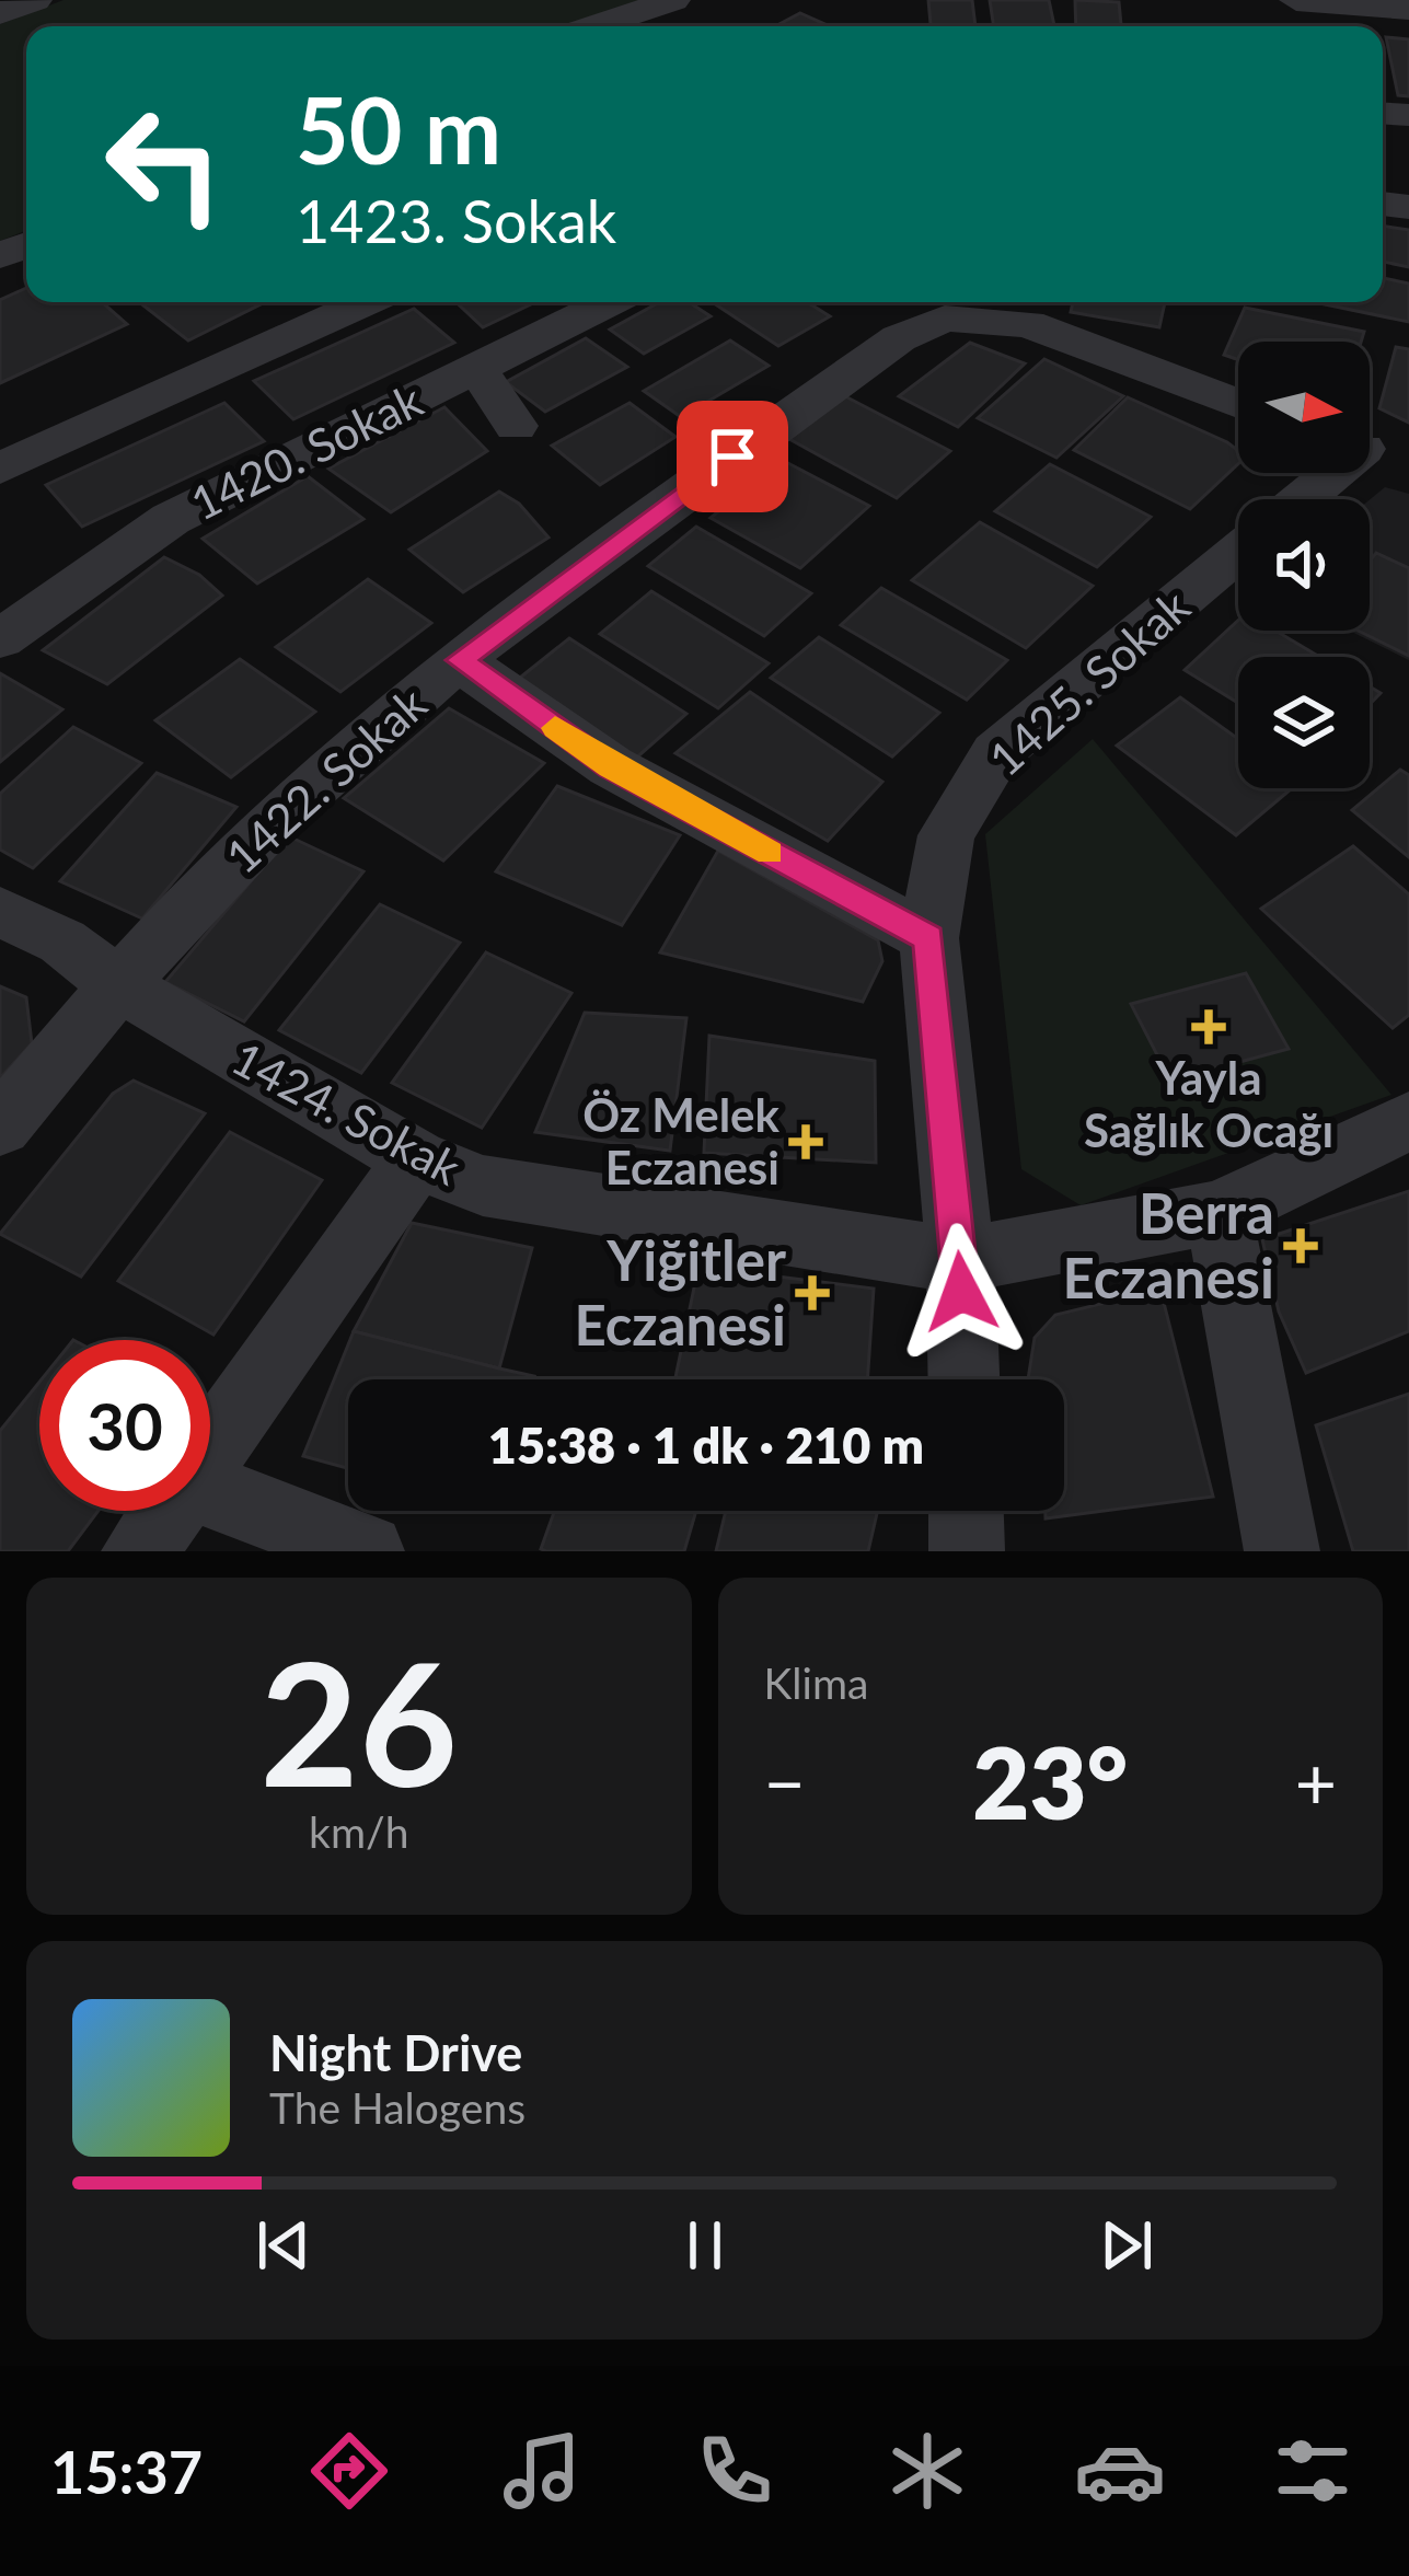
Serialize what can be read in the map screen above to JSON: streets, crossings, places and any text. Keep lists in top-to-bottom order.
{
  "streets": {
    "street": [
      "1420. Sokak",
      "1425. Sokak",
      "1422. Sokak",
      "1424. Sokak"
    ]
  },
  "crossings": [
    ["1425. Sokak", "1424. Sokak"],
    ["1422. Sokak", "1424. Sokak"]
  ],
  "places": {
    "health": [
      "Yayla Sağlık Ocağı",
      "Öz Melek Eczanesi",
      "Berra Eczanesi",
      "Yiğitler Eczanesi"
    ]
  },
  "north": "right",
  "page": {
    "turn": ["50 m", "1423. Sokak"],
    "limit": "30",
    "trip": "15:38 · 1 dk · 210 m",
    "tile": [
      ["26", "km/h"],
      "Klima"
    ],
    "heat": ["−", "23°", "+"],
    "song": ["Night Drive", "The Halogens"],
    "tabs": "15:37"
  }
}
